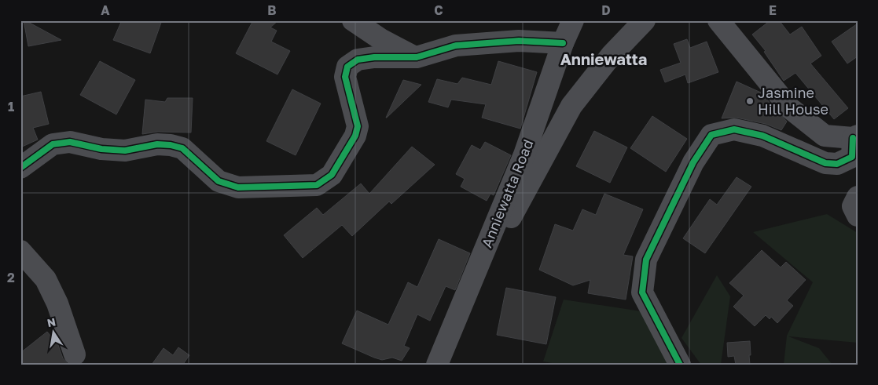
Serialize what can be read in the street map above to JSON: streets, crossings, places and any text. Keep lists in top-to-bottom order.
{
  "streets": {
    "street": ["Anniewatta Road"]
  },
  "districts": ["Anniewatta"],
  "places": ["Jasmine Hill House"],
  "north": "top",
  "grid": {
    "columns": [
      "A",
      "B",
      "C",
      "D",
      "E"
    ],
    "rows": ["1", "2"]
  }
}
